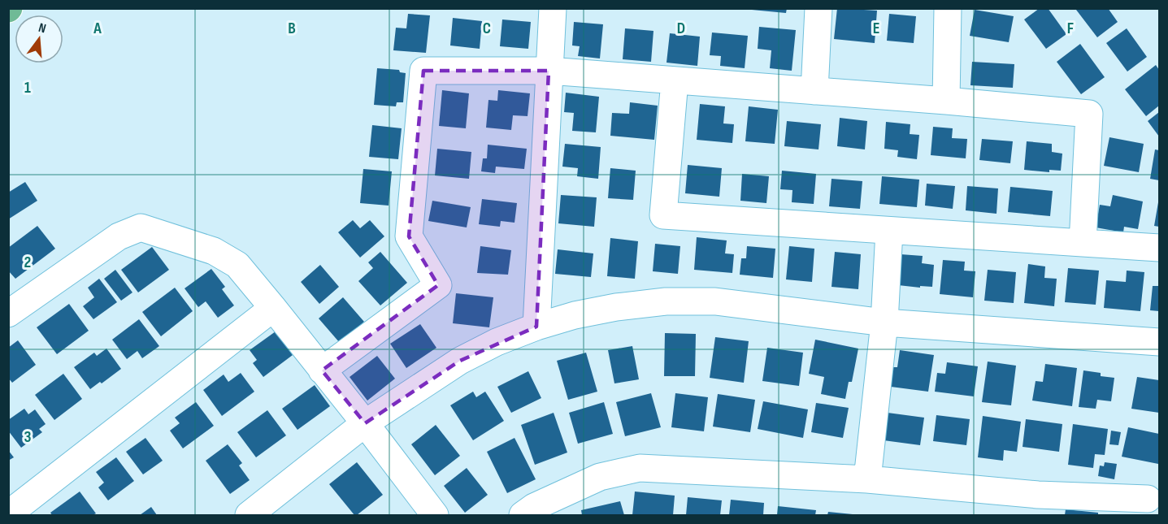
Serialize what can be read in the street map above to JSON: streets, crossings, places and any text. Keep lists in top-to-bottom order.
{
  "north": "top",
  "grid": {
    "columns": [
      "A",
      "B",
      "C",
      "D",
      "E",
      "F"
    ],
    "rows": ["1", "2", "3"]
  }
}
